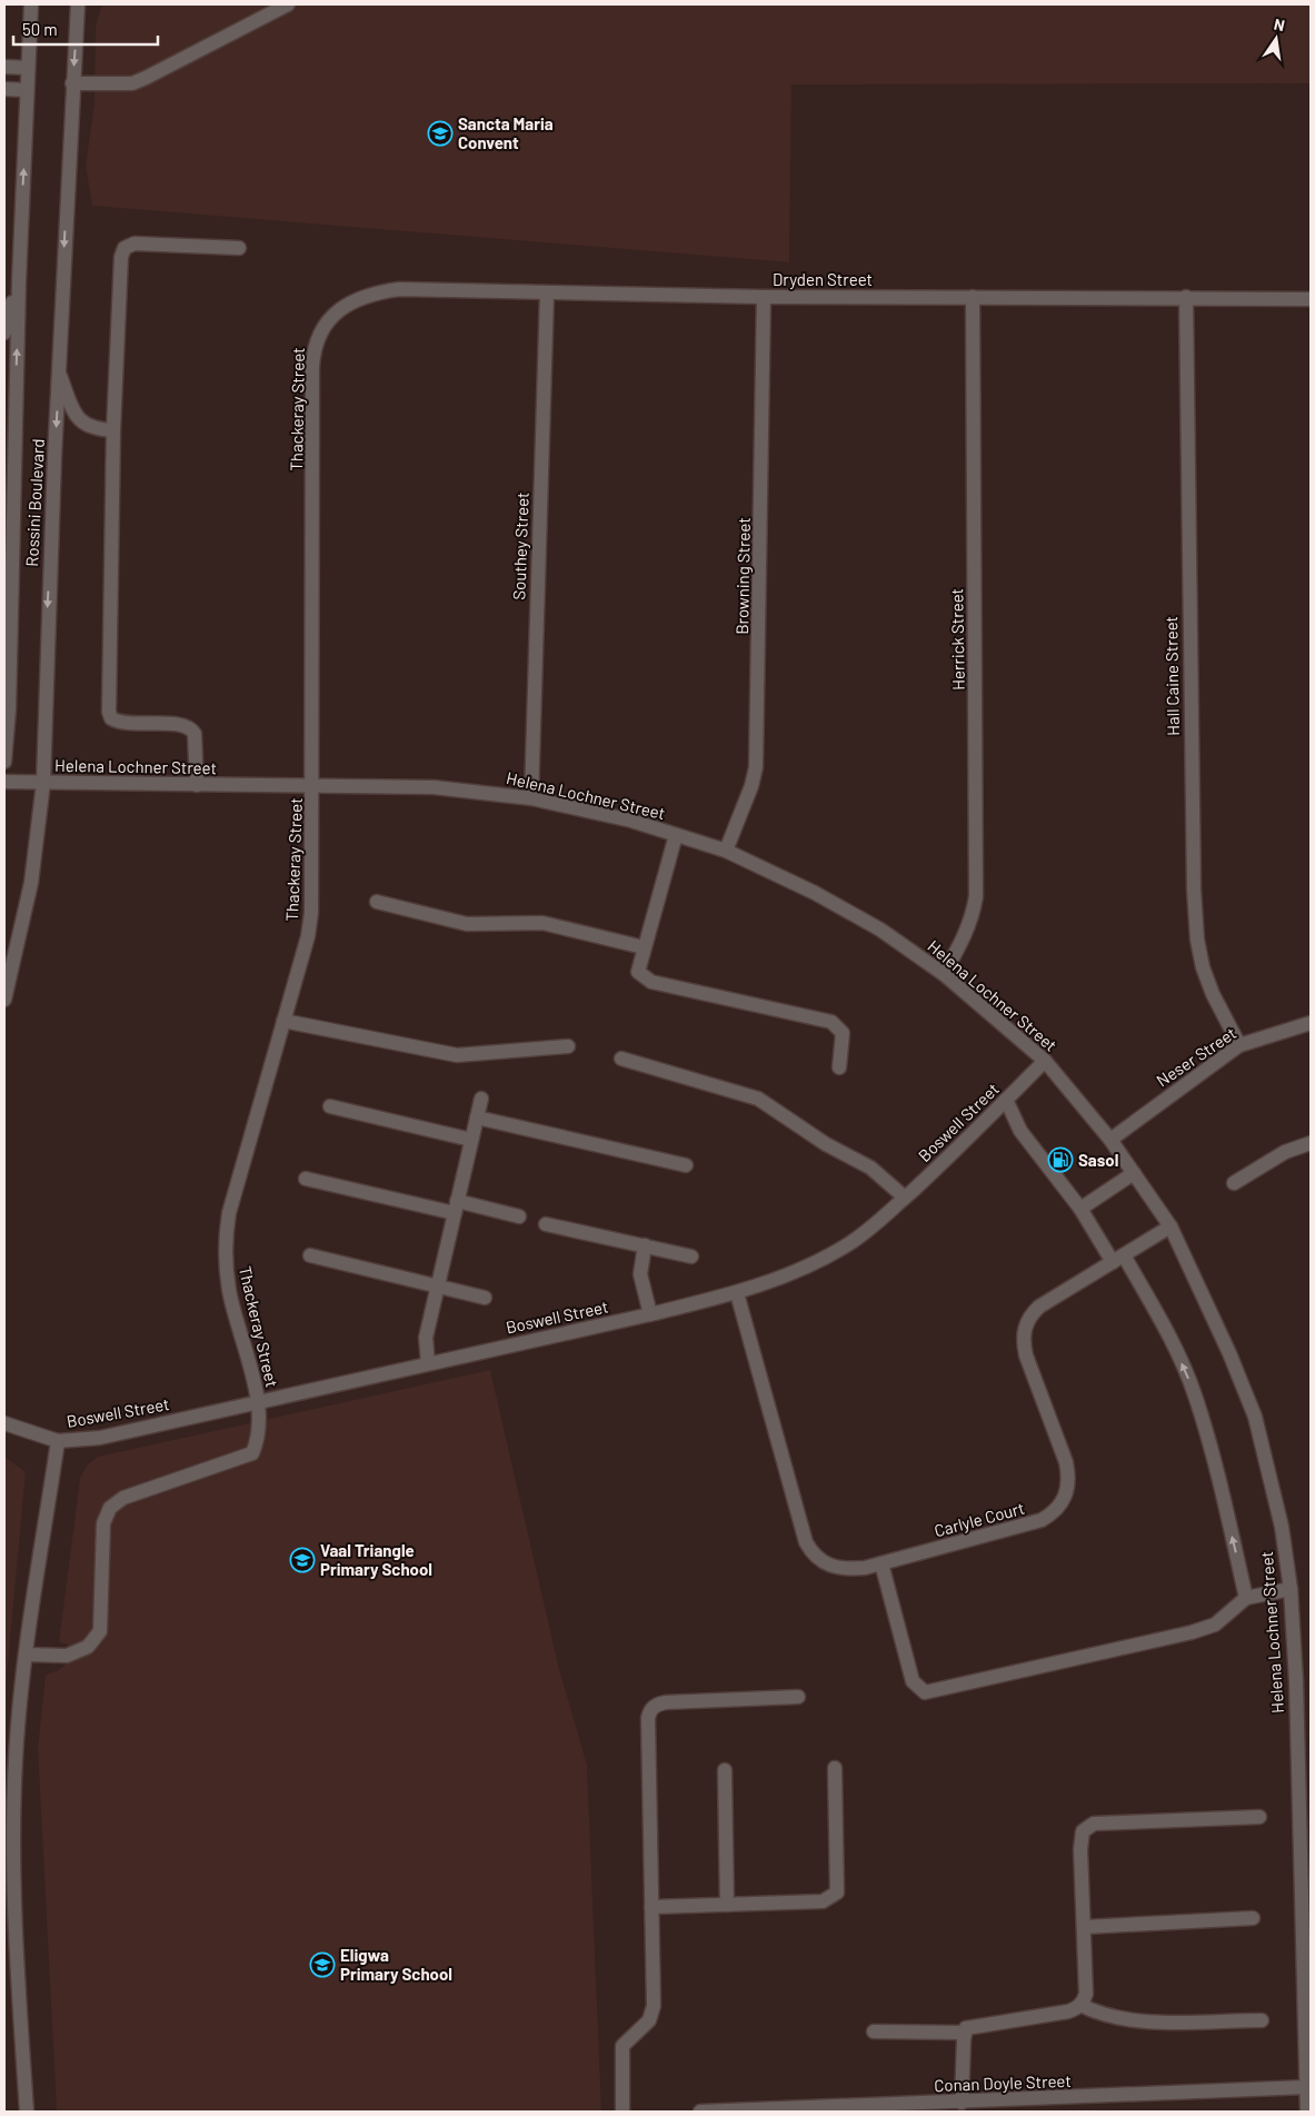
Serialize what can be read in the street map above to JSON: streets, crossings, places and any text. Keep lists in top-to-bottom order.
{
  "streets": {
    "street": [
      "Dryden Street",
      "Thackeray Street",
      "Rossini Boulevard",
      "Southey Street",
      "Browning Street",
      "Herrick Street",
      "Hall Caine Street",
      "Helena Lochner Street",
      "Neser Street",
      "Boswell Street",
      "Carlyle Court",
      "Conan Doyle Street"
    ]
  },
  "crossings": [
    ["Dryden Street", "Thackeray Street"],
    ["Dryden Street", "Southey Street"],
    ["Dryden Street", "Browning Street"],
    ["Dryden Street", "Herrick Street"],
    ["Dryden Street", "Hall Caine Street"],
    ["Thackeray Street", "Helena Lochner Street"],
    ["Thackeray Street", "Boswell Street"],
    ["Rossini Boulevard", "Helena Lochner Street"],
    ["Southey Street", "Helena Lochner Street"],
    ["Browning Street", "Helena Lochner Street"],
    ["Herrick Street", "Helena Lochner Street"],
    ["Hall Caine Street", "Neser Street"],
    ["Helena Lochner Street", "Neser Street"],
    ["Helena Lochner Street", "Boswell Street"],
    ["Helena Lochner Street", "Carlyle Court"],
    ["Helena Lochner Street", "Conan Doyle Street"],
    ["Boswell Street", "Carlyle Court"]
  ],
  "places": {
    "school or university": ["Sancta Maria Convent", "Vaal Triangle Primary School", "Eligwa Primary School"],
    "fuel station": ["Sasol"]
  },
  "scale_bar": "50 m",
  "north": "top"
}
